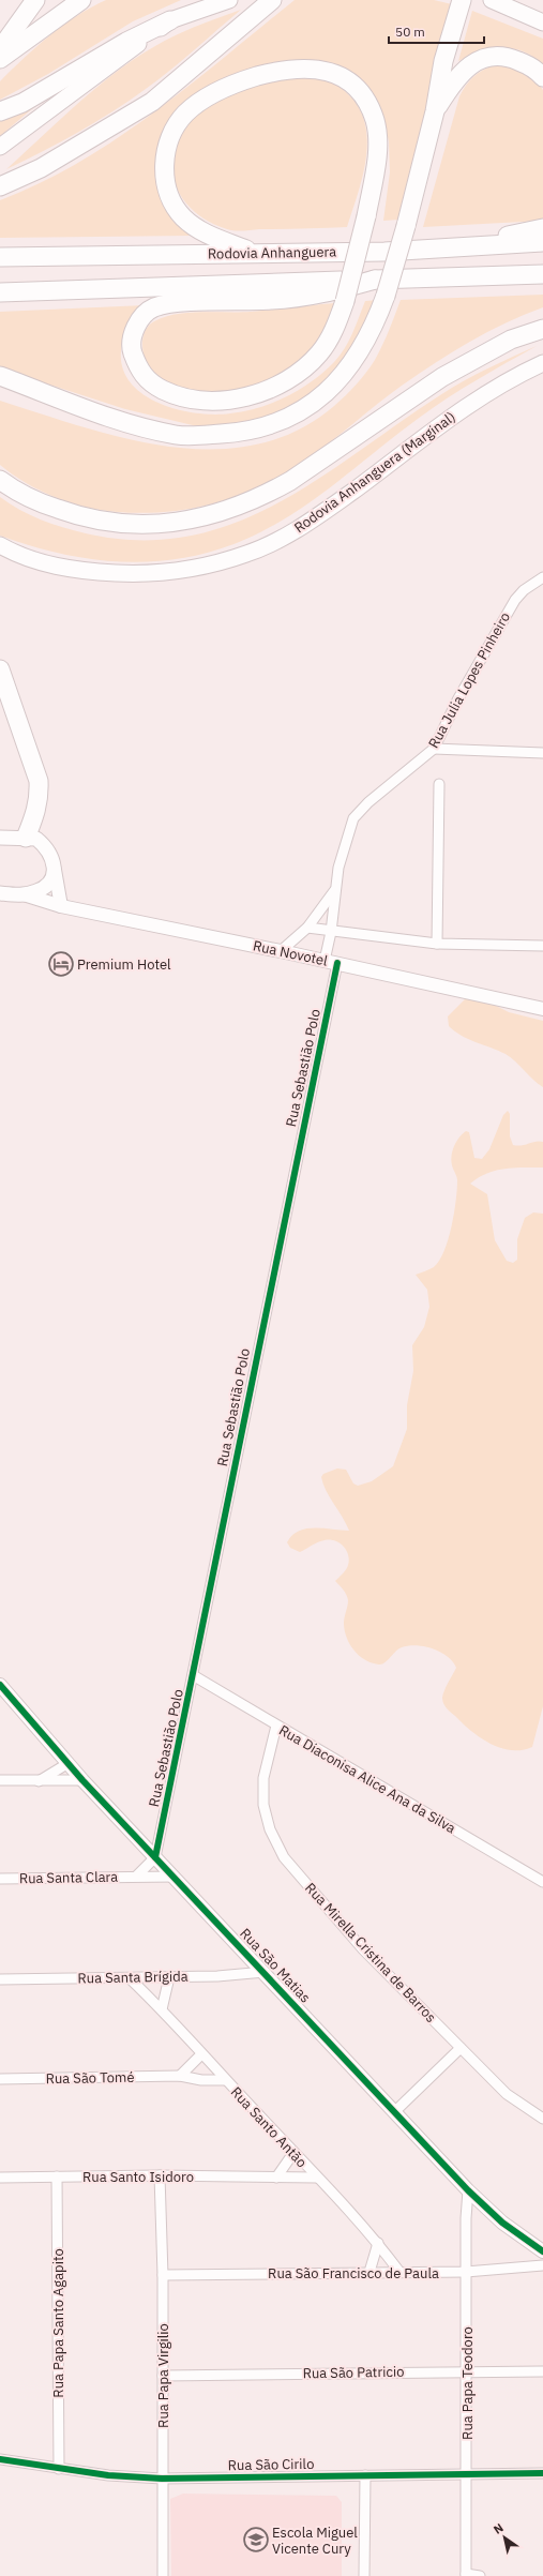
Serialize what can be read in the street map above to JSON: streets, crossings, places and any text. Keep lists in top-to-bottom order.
{
  "streets": {
    "highway": ["Rodovia Anhanguera", "Rodovia Anhanguera (Marginal)"],
    "street": [
      "Rua Julia Lopes Pinheiro",
      "Rua Novotel",
      "Rua Sebastião Polo",
      "Rua Diaconisa Alice Ana da Silva",
      "Rua Santa Clara",
      "Rua Mirella Cristina de Barros",
      "Rua São Matias",
      "Rua Santa Brígida",
      "Rua São Tomé",
      "Rua Santo Antão",
      "Rua Santo Isidoro",
      "Rua São Francisco de Paula",
      "Rua Papa Santo Agapito",
      "Rua São Patricio",
      "Rua Papa Virgilio",
      "Rua Papa Teodoro",
      "Rua São Cirilo"
    ]
  },
  "crossings": [
    ["Rua Julia Lopes Pinheiro", "Rua Novotel"],
    ["Rua Julia Lopes Pinheiro", "Rua Sebastião Polo"],
    ["Rua Novotel", "Rua Sebastião Polo"],
    ["Rua Sebastião Polo", "Rua Diaconisa Alice Ana da Silva"],
    ["Rua Sebastião Polo", "Rua Santa Clara"],
    ["Rua Sebastião Polo", "Rua São Matias"],
    ["Rua Diaconisa Alice Ana da Silva", "Rua Mirella Cristina de Barros"],
    ["Rua Santa Clara", "Rua São Matias"],
    ["Rua São Matias", "Rua Santa Brígida"],
    ["Rua São Matias", "Rua Papa Teodoro"],
    ["Rua Santa Brígida", "Rua Santo Antão"],
    ["Rua São Tomé", "Rua Santo Antão"],
    ["Rua Santo Antão", "Rua Santo Isidoro"],
    ["Rua Santo Antão", "Rua São Francisco de Paula"],
    ["Rua Santo Isidoro", "Rua Papa Santo Agapito"],
    ["Rua Santo Isidoro", "Rua Papa Virgilio"],
    ["Rua São Francisco de Paula", "Rua Papa Virgilio"],
    ["Rua São Francisco de Paula", "Rua Papa Teodoro"],
    ["Rua Papa Santo Agapito", "Rua São Cirilo"],
    ["Rua São Patricio", "Rua Papa Virgilio"],
    ["Rua São Patricio", "Rua Papa Teodoro"],
    ["Rua Papa Virgilio", "Rua São Cirilo"],
    ["Rua Papa Teodoro", "Rua São Cirilo"]
  ],
  "places": {
    "hotel": ["Premium Hotel"],
    "school or university": ["Escola Miguel Vicente Cury"]
  },
  "scale_bar": "50 m",
  "north": "top left"
}
